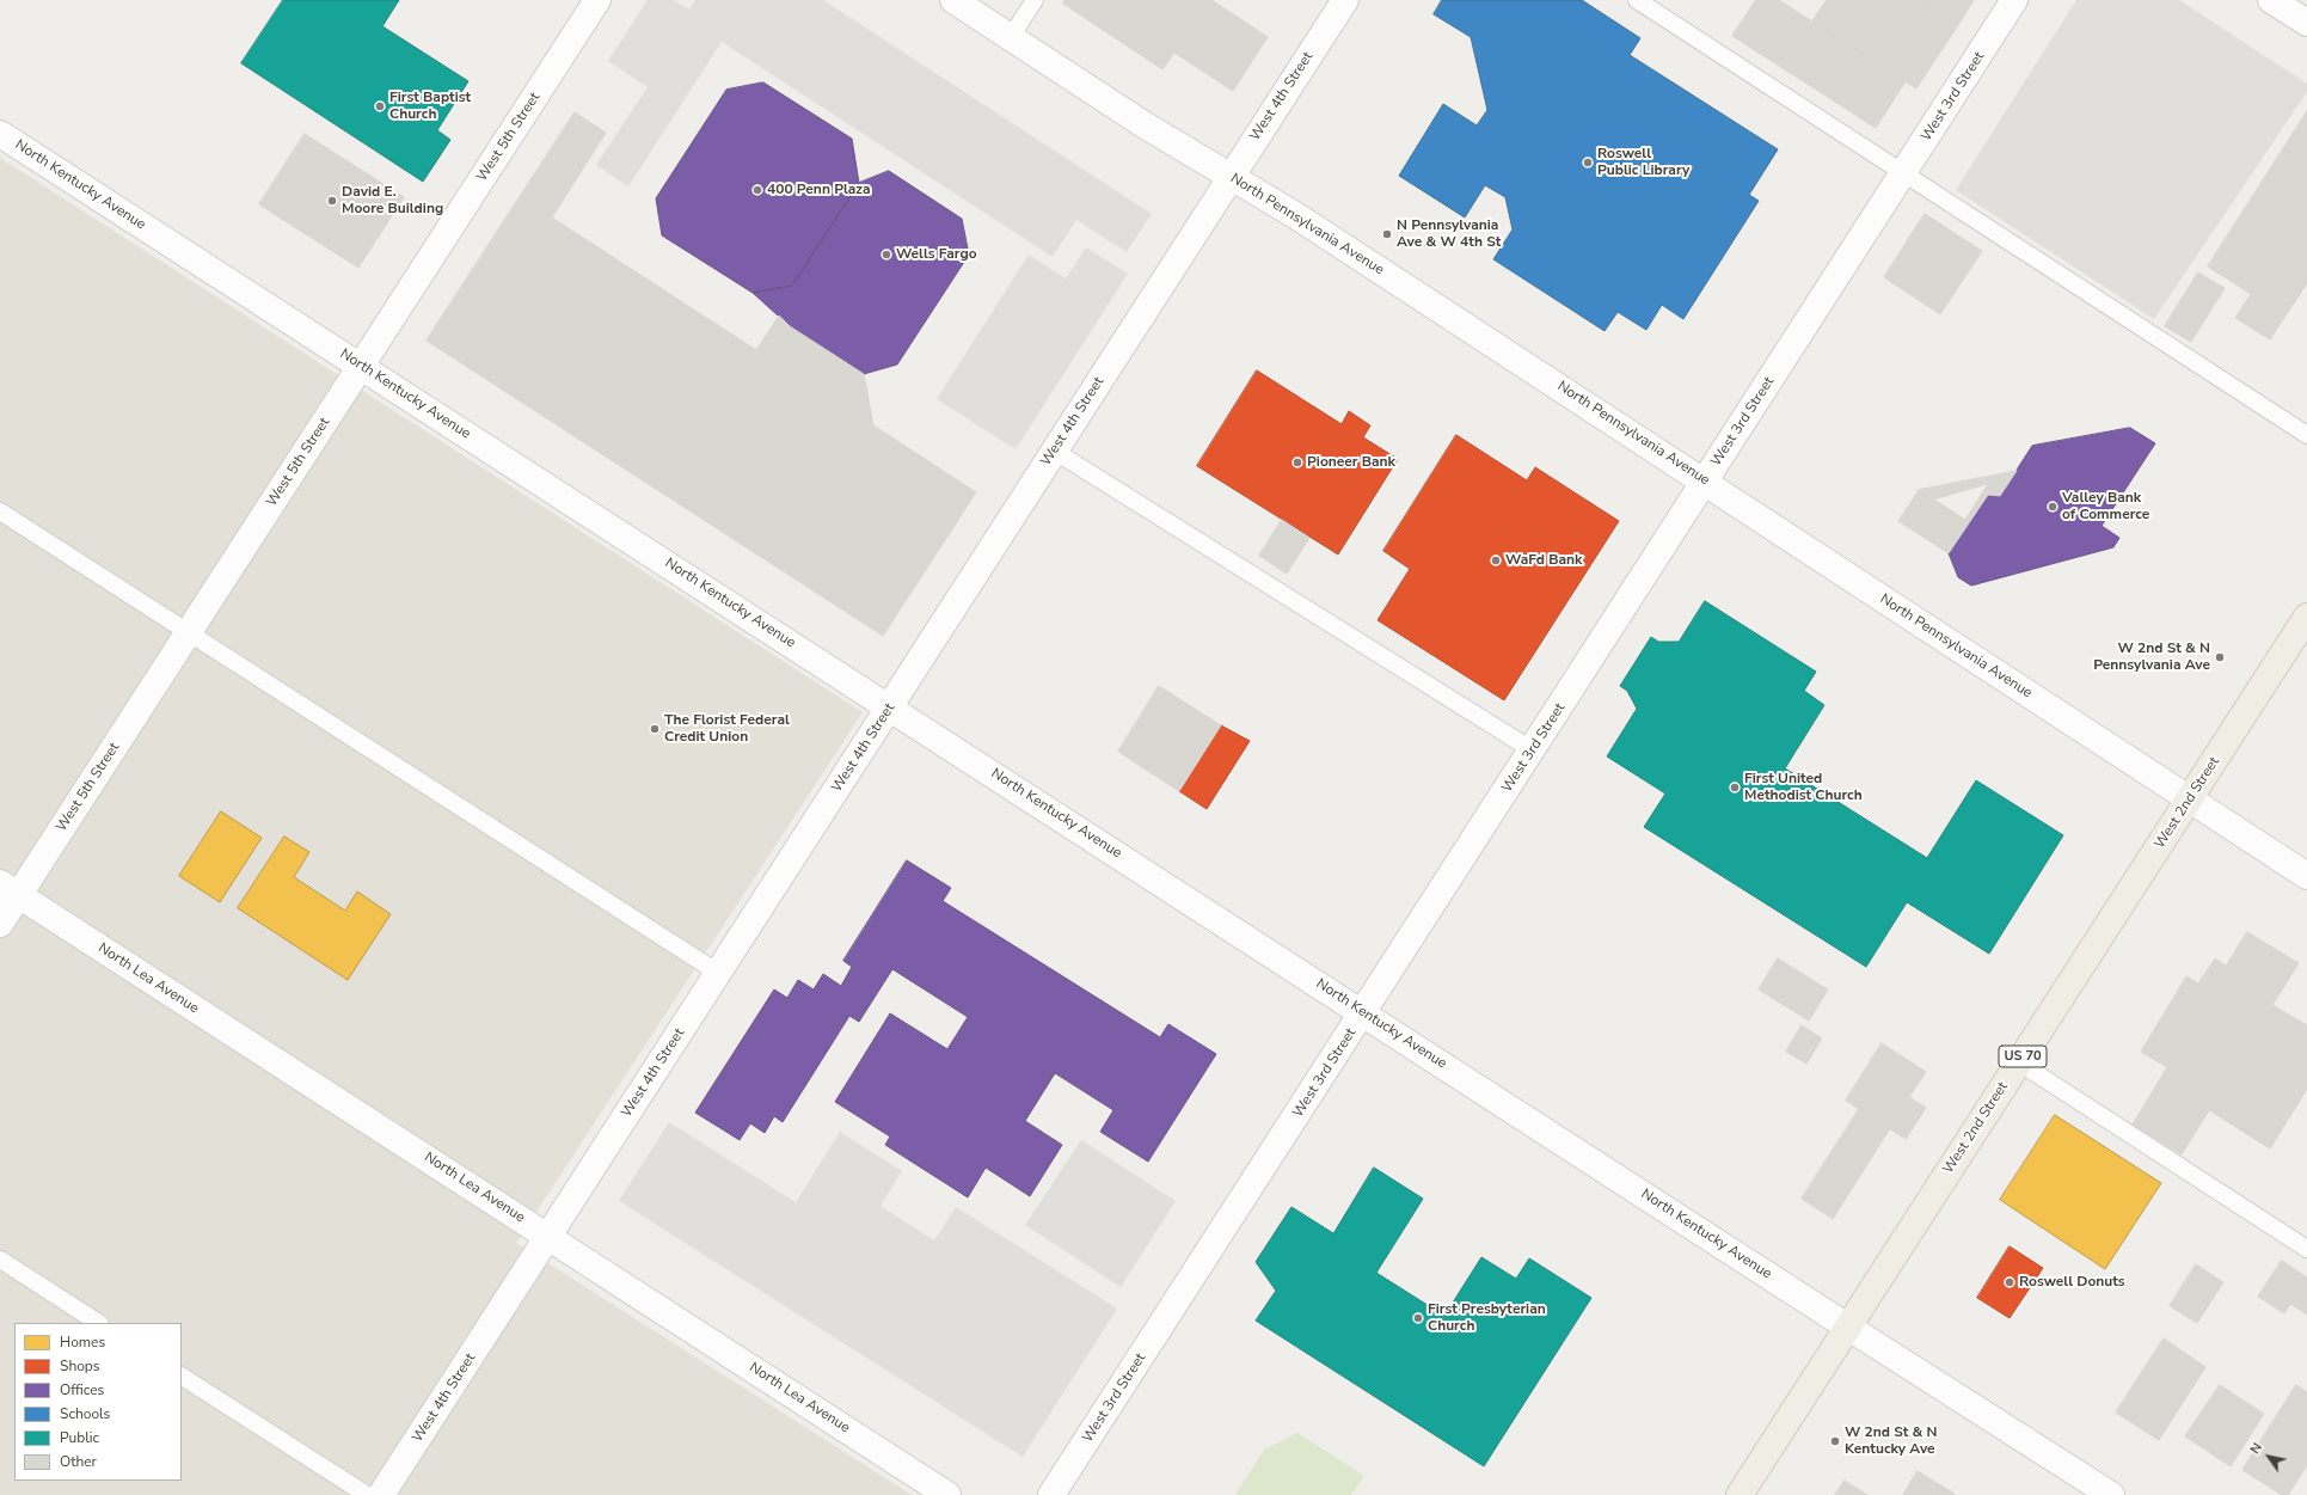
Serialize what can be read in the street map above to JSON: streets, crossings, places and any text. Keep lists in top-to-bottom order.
{
  "streets": {
    "main road": ["West 2nd Street", "US 70"],
    "street": [
      "West 4th Street",
      "West 3rd Street",
      "West 5th Street",
      "North Kentucky Avenue",
      "North Pennsylvania Avenue",
      "North Lea Avenue"
    ]
  },
  "crossings": [
    ["West 4th Street", "North Kentucky Avenue"],
    ["West 4th Street", "North Pennsylvania Avenue"],
    ["West 4th Street", "North Lea Avenue"],
    ["West 3rd Street", "North Kentucky Avenue"],
    ["West 3rd Street", "North Pennsylvania Avenue"],
    ["West 5th Street", "North Kentucky Avenue"],
    ["West 5th Street", "North Lea Avenue"],
    ["North Kentucky Avenue", "West 2nd Street"],
    ["North Pennsylvania Avenue", "West 2nd Street"]
  ],
  "places": [
    "First Baptist Church",
    "Roswell Public Library",
    "400 Penn Plaza",
    "David E. Moore Building",
    "N Pennsylvania Ave & W 4th St",
    "Wells Fargo",
    "Pioneer Bank",
    "Valley Bank of Commerce",
    "WaFd Bank",
    "W 2nd St & N Pennsylvania Ave",
    "The Florist Federal Credit Union",
    "First United Methodist Church",
    "Roswell Donuts",
    "First Presbyterian Church",
    "W 2nd St & N Kentucky Ave"
  ],
  "legend": [
    "Homes",
    "Shops",
    "Offices",
    "Schools",
    "Public",
    "Other"
  ],
  "north": "top left"
}
